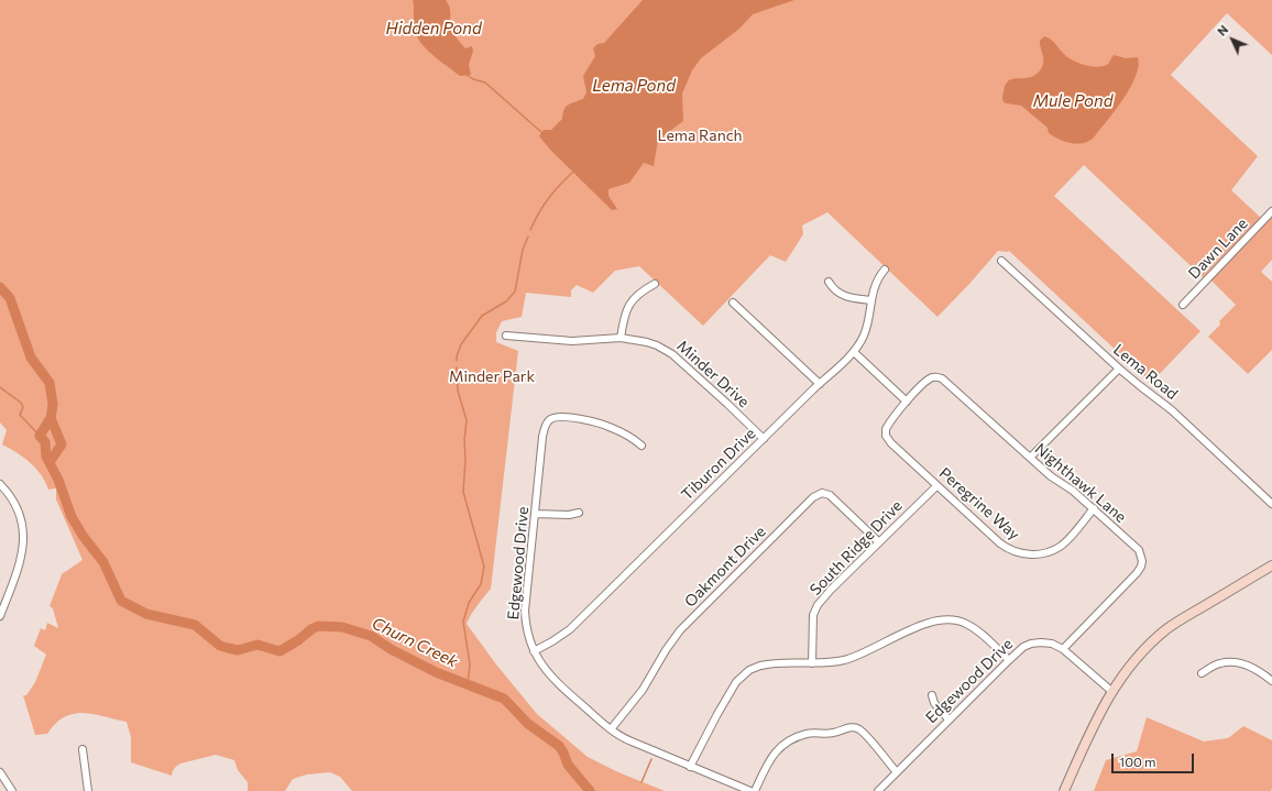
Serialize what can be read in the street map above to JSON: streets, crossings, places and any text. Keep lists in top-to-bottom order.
{
  "streets": {
    "street": [
      "Dawn Lane",
      "Lema Road",
      "Minder Drive",
      "Tiburon Drive",
      "Nighthawk Lane",
      "Peregrine Way",
      "South Ridge Drive",
      "Edgewood Drive",
      "Oakmont Drive"
    ]
  },
  "crossings": [
    ["Minder Drive", "Tiburon Drive"],
    ["Tiburon Drive", "Edgewood Drive"],
    ["Nighthawk Lane", "Peregrine Way"],
    ["Nighthawk Lane", "Edgewood Drive"],
    ["Peregrine Way", "South Ridge Drive"],
    ["South Ridge Drive", "Oakmont Drive"],
    ["Edgewood Drive", "Oakmont Drive"]
  ],
  "water": [
    "Hidden Pond",
    "Lema Pond",
    "Mule Pond",
    "Churn Creek"
  ],
  "parks": ["Lema Ranch", "Minder Park"],
  "scale_bar": "100 m",
  "north": "top left"
}
